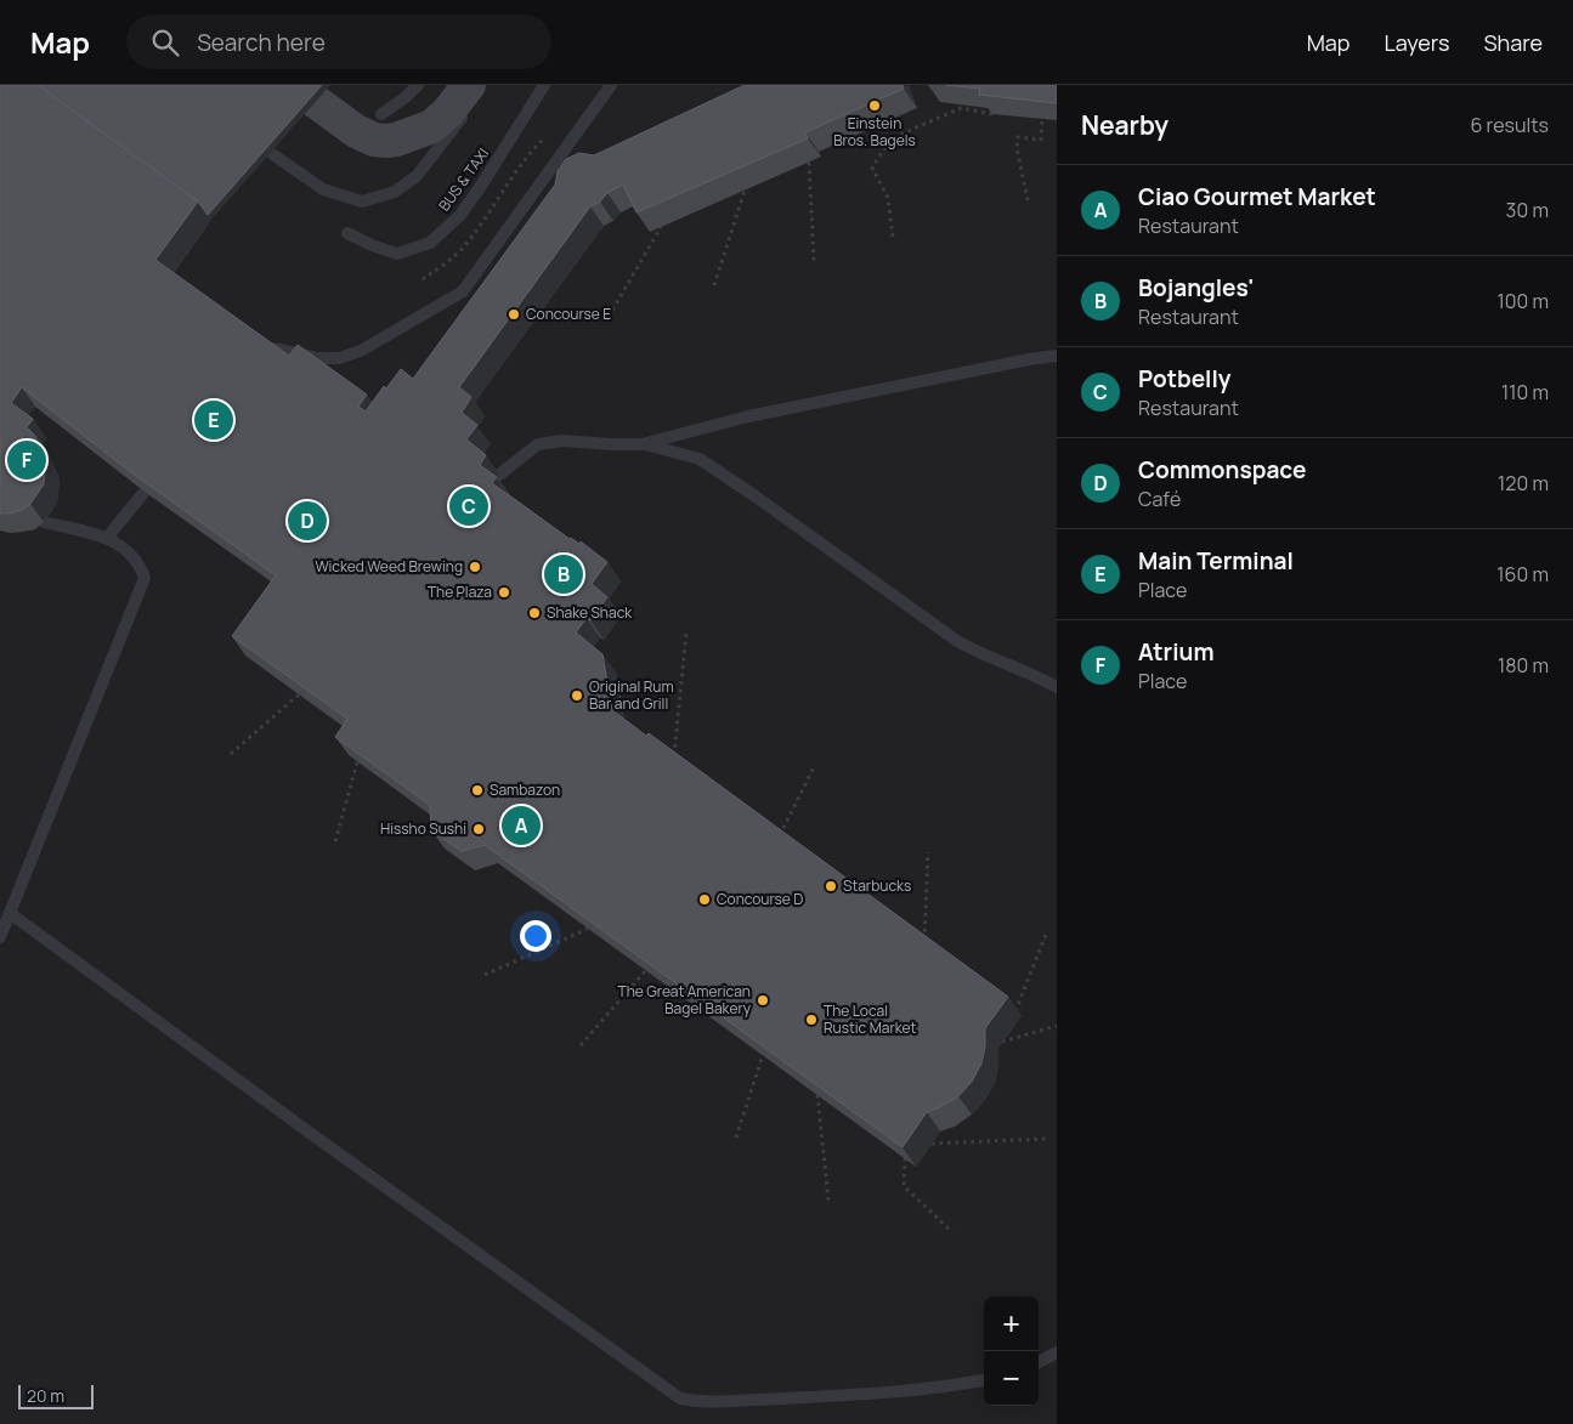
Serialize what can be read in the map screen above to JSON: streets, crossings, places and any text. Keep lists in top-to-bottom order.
{
  "streets": {
    "lane": ["BUS & TAXI"]
  },
  "places": [
    "Einstein Bros. Bagels",
    "Concourse E",
    "Wicked Weed Brewing",
    "The Plaza",
    "Shake Shack",
    "Original Rum Bar and Grill",
    "Sambazon",
    "Hissho Sushi",
    "Starbucks",
    "Concourse D",
    "The Great American Bagel Bakery",
    "The Local Rustic Market"
  ],
  "scale_bar": "20 m",
  "page": {
    "header": "Map",
    "search": "Search here",
    "nav": ["Map", "Layers", "Share"],
    "heading": ["Nearby", "6 results"],
    "list": [
      {
        "mark": "A",
        "name": "Ciao Gourmet Market",
        "note": "Restaurant",
        "value": "30 m"
      },
      {
        "mark": "B",
        "name": "Bojangles'",
        "note": "Restaurant",
        "value": "100 m"
      },
      {
        "mark": "C",
        "name": "Potbelly",
        "note": "Restaurant",
        "value": "110 m"
      },
      {
        "mark": "D",
        "name": "Commonspace",
        "note": "Café",
        "value": "120 m"
      },
      {
        "mark": "E",
        "name": "Main Terminal",
        "note": "Place",
        "value": "160 m"
      },
      {
        "mark": "F",
        "name": "Atrium",
        "note": "Place",
        "value": "180 m"
      }
    ],
    "pins": [
      "E",
      "F",
      "C",
      "D",
      "B",
      "A"
    ],
    "map_buttons": ["+", "−"],
    "scale": "20 m"
  }
}
